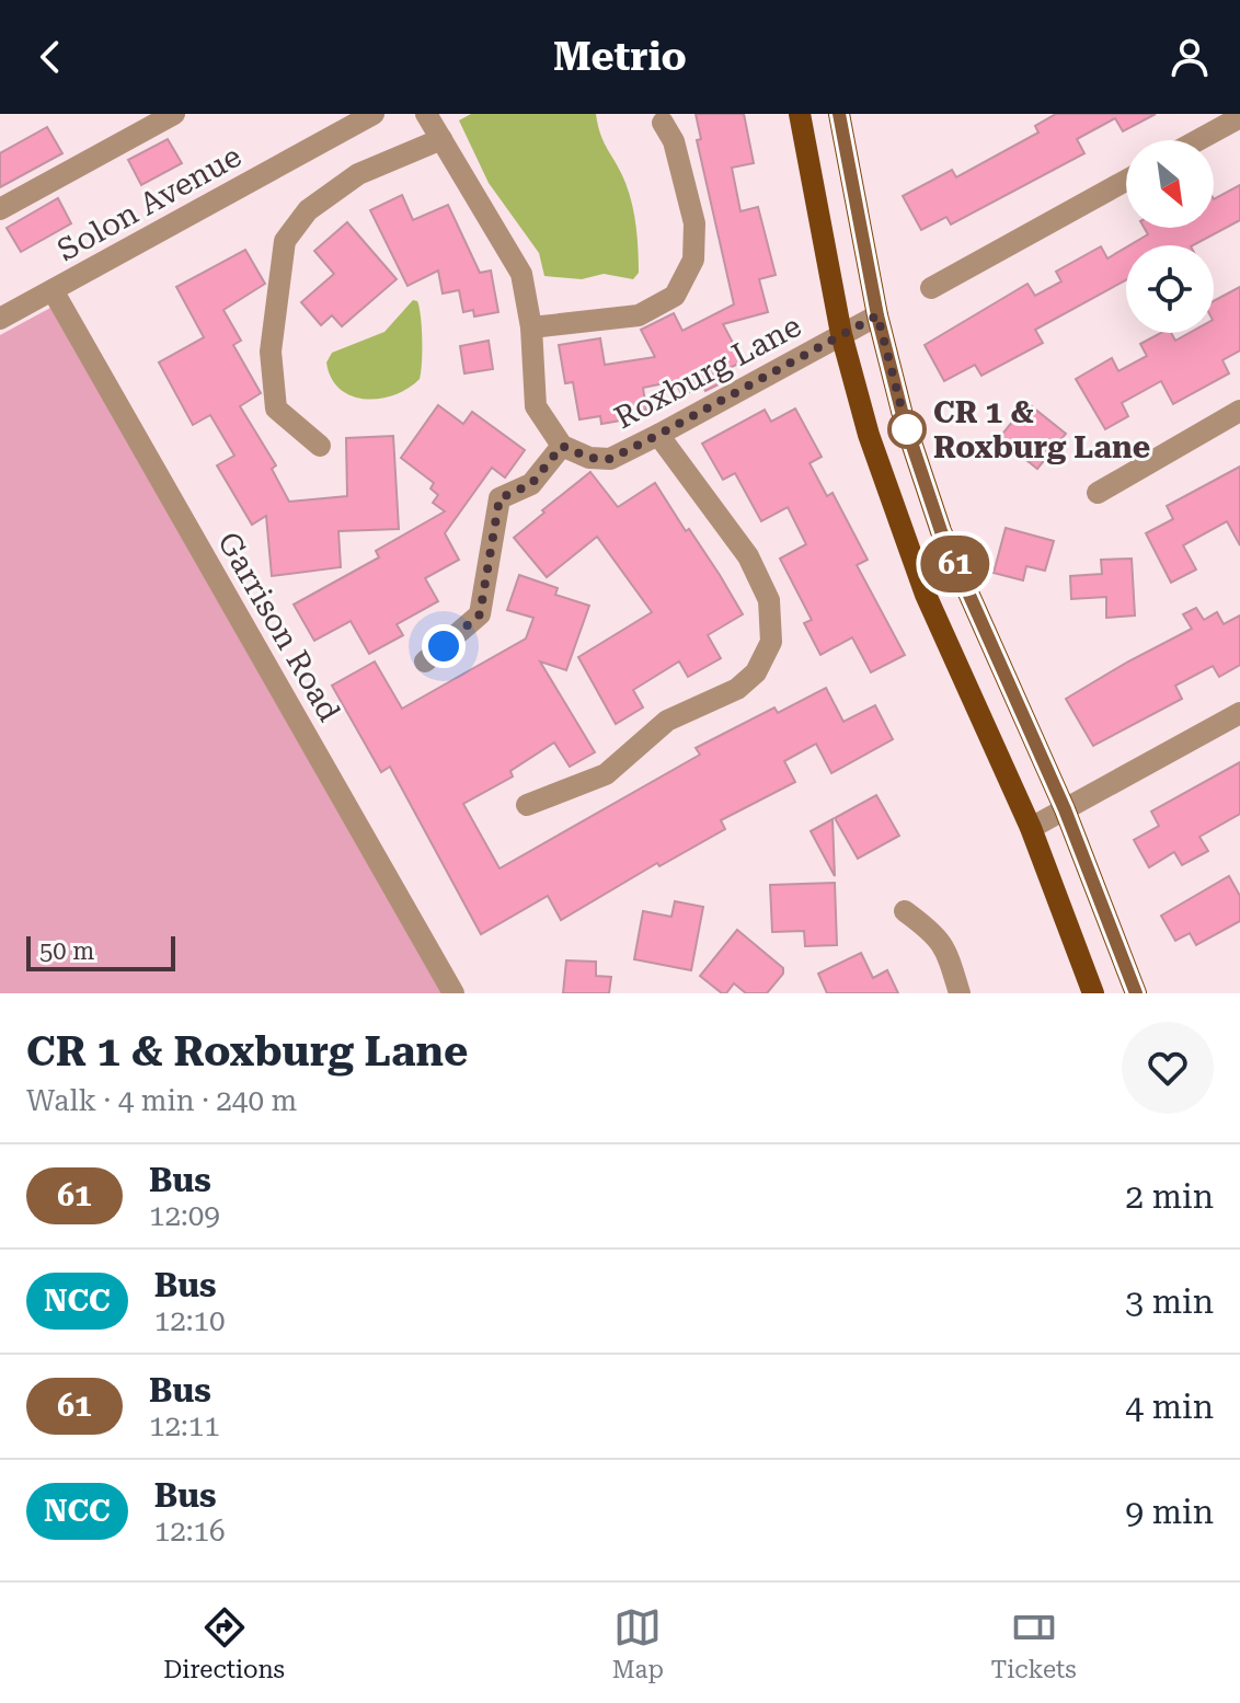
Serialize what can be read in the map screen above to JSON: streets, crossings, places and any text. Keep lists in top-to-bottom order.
{
  "streets": {
    "street": ["Solon Avenue", "Roxburg Lane", "Garrison Road"]
  },
  "crossings": [
    ["Solon Avenue", "Garrison Road"]
  ],
  "places": ["CR 1 & Roxburg Lane"],
  "lines": ["bus line 61"],
  "scale_bar": "50 m",
  "north": "bottom right",
  "page": {
    "header": "Metrio",
    "on_map": "61",
    "scale": "50 m",
    "heading": ["CR 1 & Roxburg Lane", "Walk · 4 min · 240 m"],
    "list": [
      {
        "mark": "61",
        "name": "Bus",
        "note": "12:09",
        "value": "2 min"
      },
      {
        "mark": "NCC",
        "name": "Bus",
        "note": "12:10",
        "value": "3 min"
      },
      {
        "mark": "61",
        "name": "Bus",
        "note": "12:11",
        "value": "4 min"
      },
      {
        "mark": "NCC",
        "name": "Bus",
        "note": "12:16",
        "value": "9 min"
      }
    ],
    "tabs": ["Directions", "Map", "Tickets"]
  }
}
